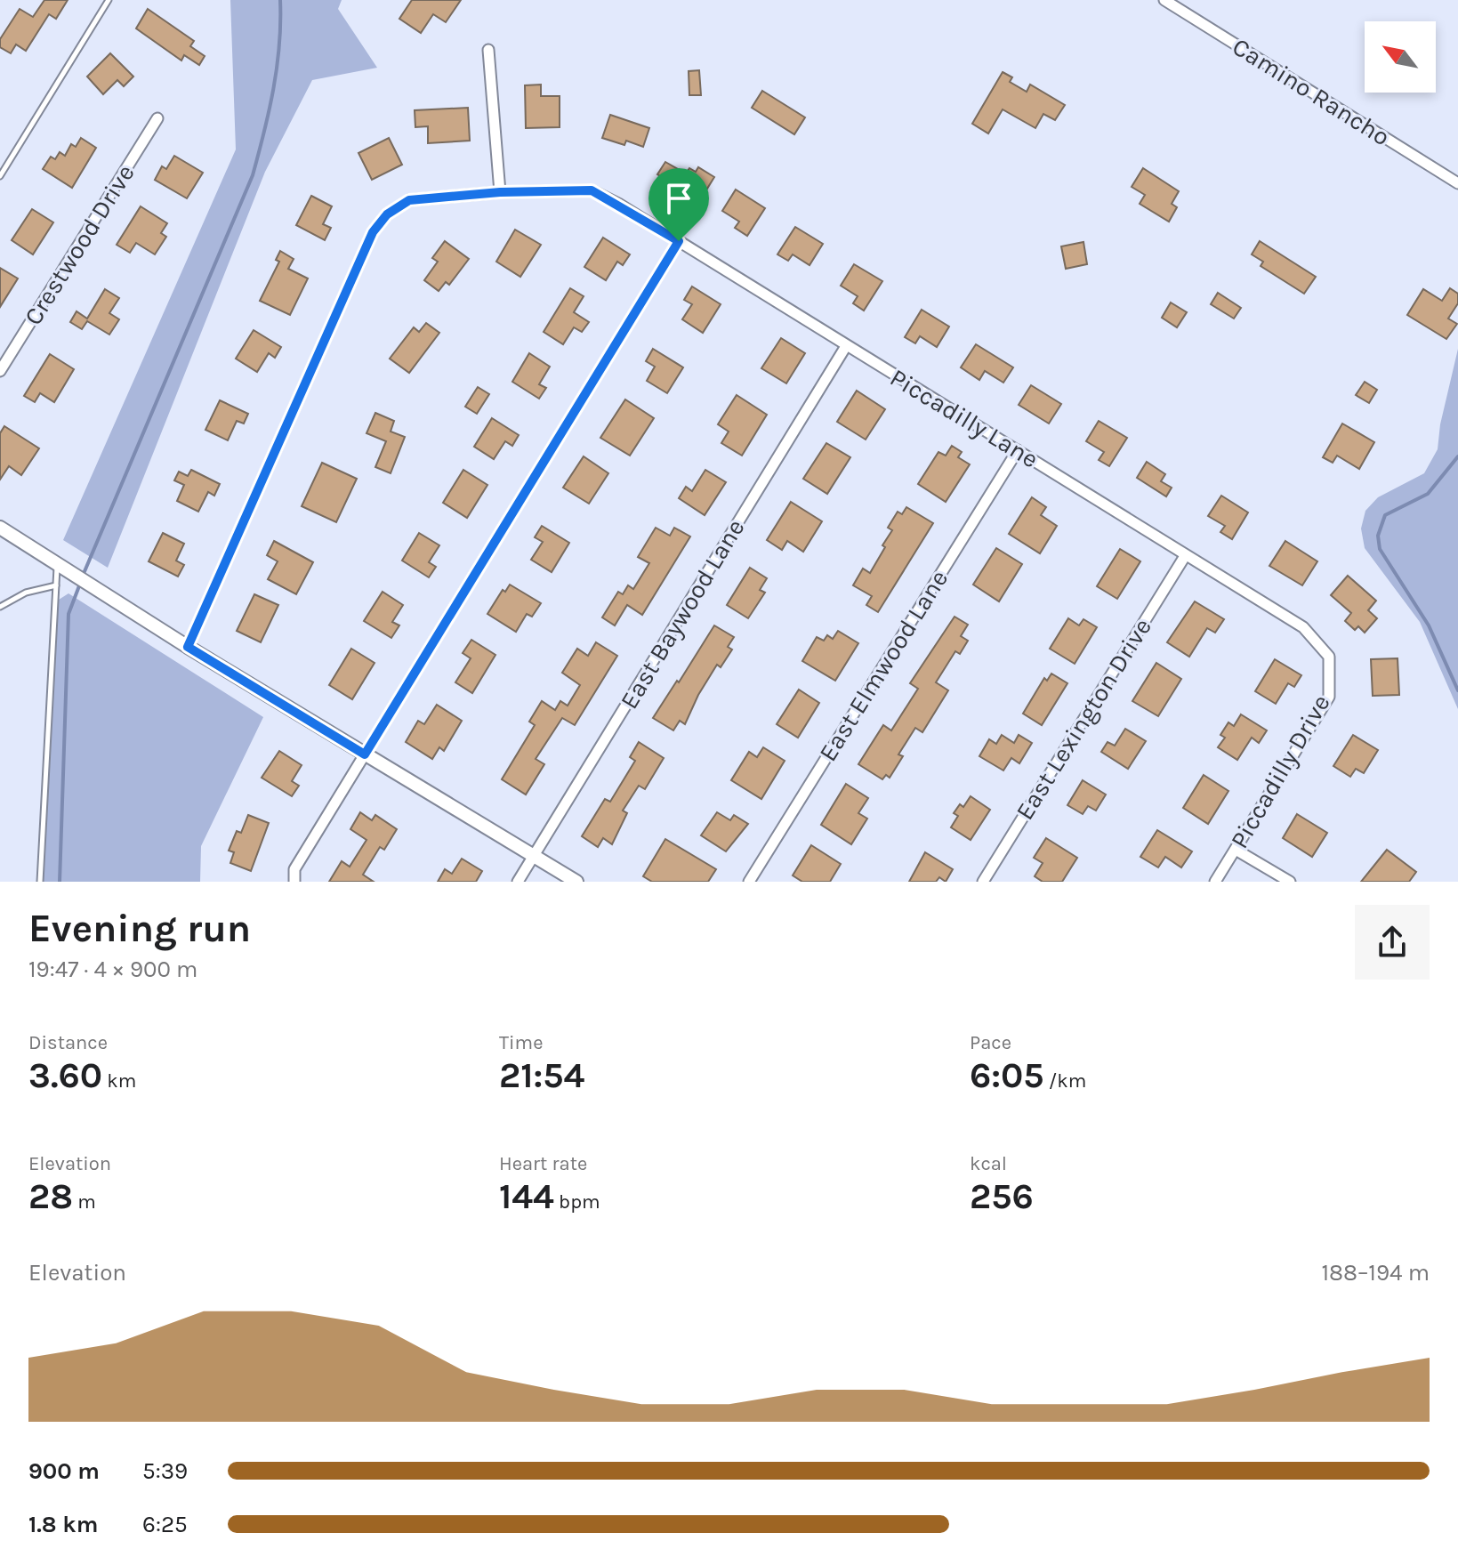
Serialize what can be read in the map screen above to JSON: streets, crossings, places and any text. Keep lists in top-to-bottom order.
{
  "streets": {
    "street": [
      "Camino Rancho",
      "Crestwood Drive",
      "Piccadilly Lane",
      "East Baywood Lane",
      "East Elmwood Lane",
      "East Lexington Drive",
      "Piccadilly Drive"
    ]
  },
  "crossings": [
    ["Piccadilly Lane", "East Baywood Lane"],
    ["Piccadilly Lane", "East Elmwood Lane"],
    ["Piccadilly Lane", "East Lexington Drive"],
    ["Piccadilly Lane", "Piccadilly Drive"]
  ],
  "north": "top left",
  "page": {
    "heading": ["Evening run", "19:47 · 4 × 900 m"],
    "stats": [
      ["Distance", "3.60 km"],
      ["Time", "21:54"],
      ["Pace", "6:05 /km"],
      ["Elevation", "28 m"],
      ["Heart rate", "144 bpm"],
      ["kcal", "256"]
    ],
    "chart": ["Elevation", "188–194 m"],
    "list": [
      {
        "name": "900 m",
        "note": "5:39"
      },
      {
        "name": "1.8 km",
        "note": "6:25"
      }
    ]
  }
}
